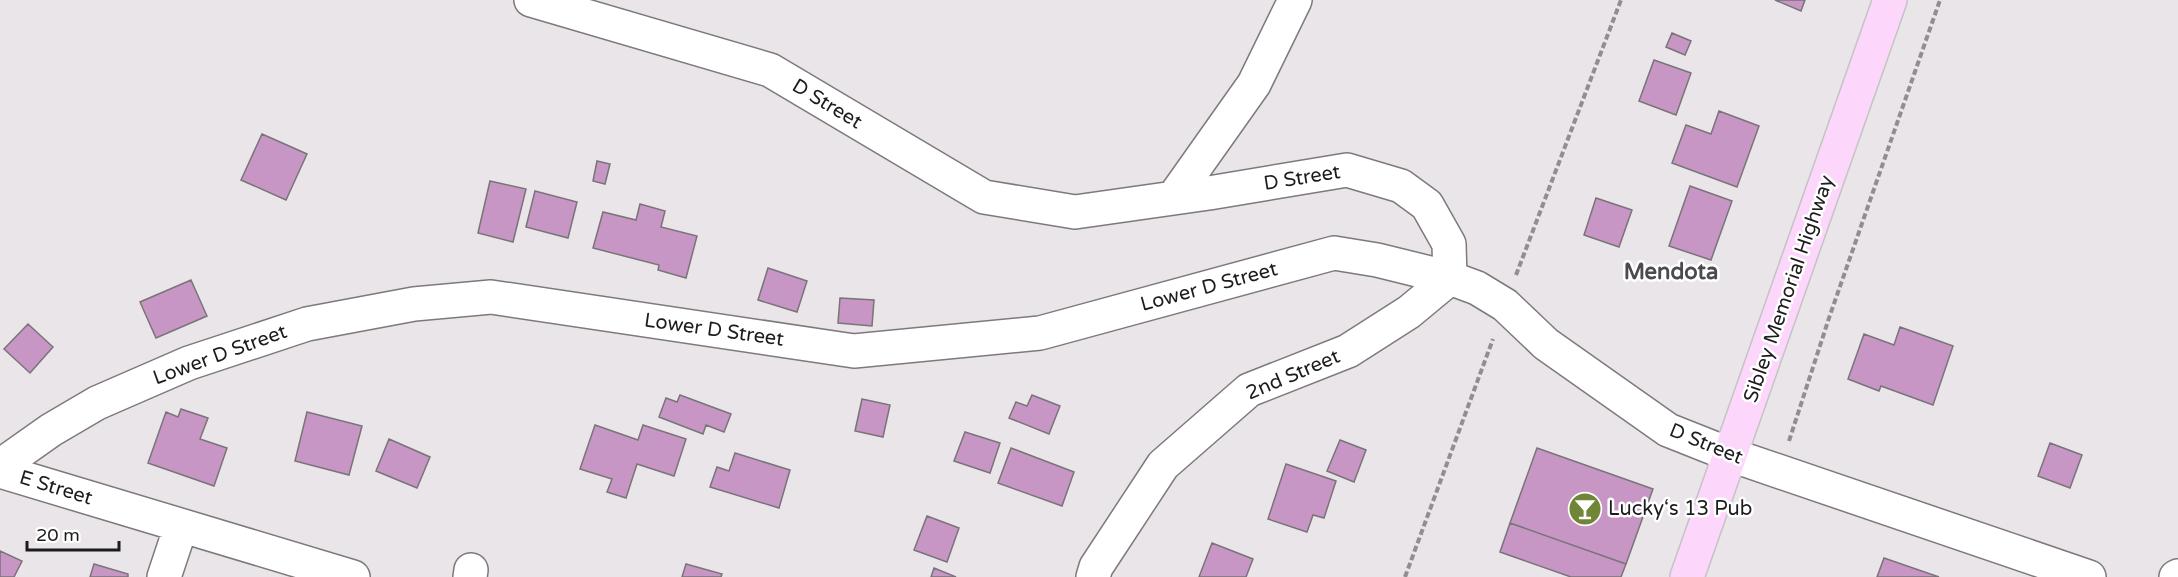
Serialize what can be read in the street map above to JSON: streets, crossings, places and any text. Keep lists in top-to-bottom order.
{
  "streets": {
    "main road": ["Sibley Memorial Highway"],
    "street": [
      "D Street",
      "Lower D Street",
      "2nd Street",
      "E Street"
    ]
  },
  "crossings": [
    ["D Street", "Lower D Street"],
    ["D Street", "Sibley Memorial Highway"],
    ["D Street", "2nd Street"],
    ["Lower D Street", "2nd Street"]
  ],
  "districts": ["Mendota"],
  "places": {
    "bar": ["Lucky‘s 13 Pub"]
  },
  "scale_bar": "20 m"
}
